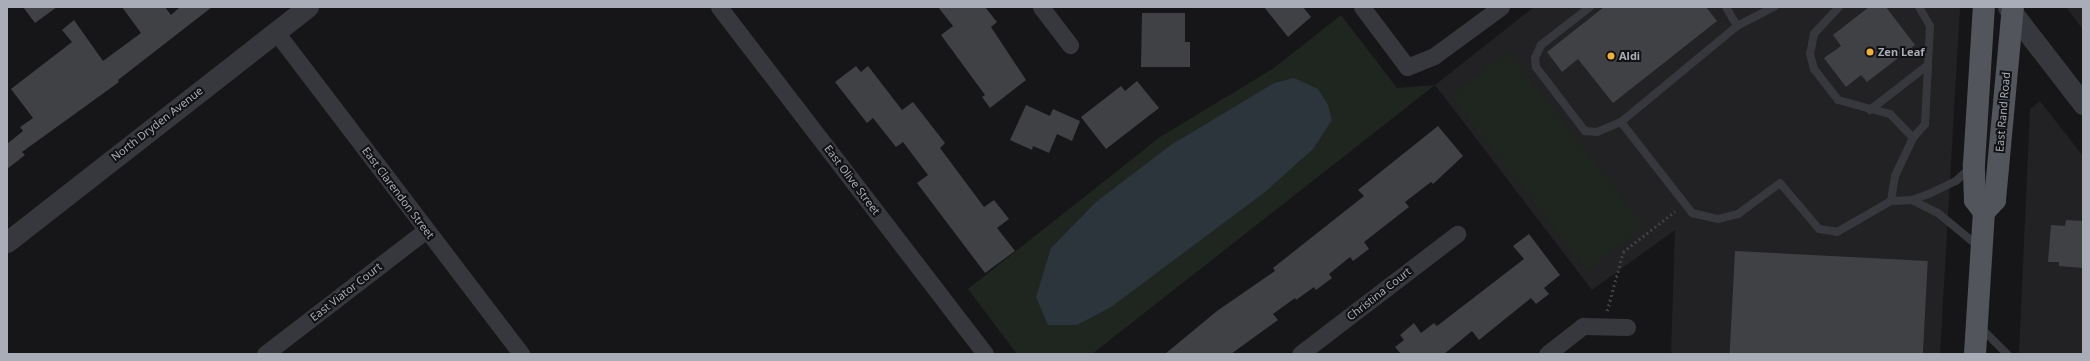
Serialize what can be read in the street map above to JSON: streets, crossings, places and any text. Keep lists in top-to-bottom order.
{
  "streets": {
    "main road": ["East Rand Road"],
    "street": [
      "North Dryden Avenue",
      "East Olive Street",
      "East Clarendon Street",
      "East Viator Court",
      "Christina Court"
    ]
  },
  "crossings": [
    ["North Dryden Avenue", "East Clarendon Street"],
    ["East Clarendon Street", "East Viator Court"]
  ],
  "places": ["Zen Leaf", "Aldi"]
}
